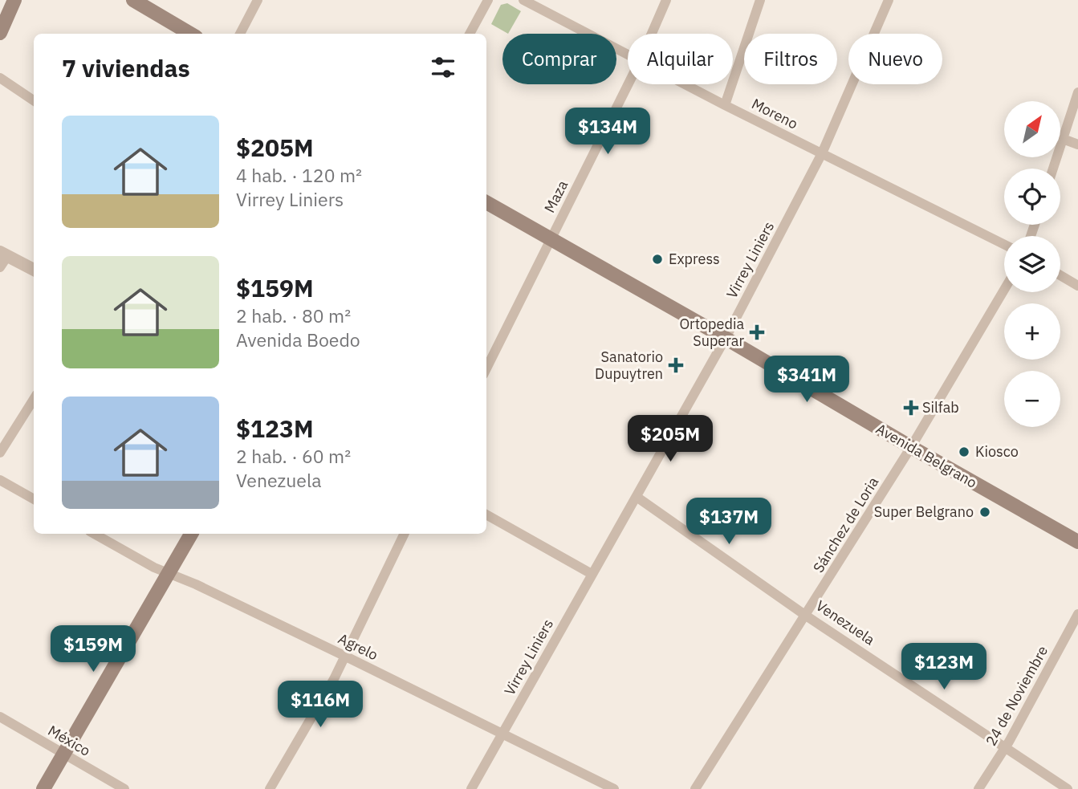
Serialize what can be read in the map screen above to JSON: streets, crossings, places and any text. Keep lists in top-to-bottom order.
{
  "streets": {
    "main road": ["Avenida Belgrano"],
    "street": [
      "Moreno",
      "Maza",
      "Virrey Liniers",
      "Sánchez de Loria",
      "Venezuela",
      "Agrelo",
      "24 de Noviembre",
      "México"
    ]
  },
  "crossings": [
    ["Moreno", "Virrey Liniers"],
    ["Maza", "Avenida Belgrano"],
    ["Virrey Liniers", "Avenida Belgrano"],
    ["Virrey Liniers", "Venezuela"],
    ["Virrey Liniers", "Agrelo"],
    ["Avenida Belgrano", "Sánchez de Loria"],
    ["Sánchez de Loria", "Venezuela"],
    ["Venezuela", "24 de Noviembre"]
  ],
  "places": {
    "other": ["Express", "Kiosco", "Super Belgrano"],
    "health": ["Ortopedia Superar", "Sanatorio Dupuytren", "Silfab"]
  },
  "north": "top right",
  "page": {
    "chip": [
      "Comprar",
      "Alquilar",
      "Filtros",
      "Nuevo"
    ],
    "heading": "7 viviendas",
    "map_buttons": ["+", "−"],
    "list": [
      {
        "name": "$205M",
        "note": "4 hab. · 120 m² · Virrey Liniers"
      },
      {
        "name": "$159M",
        "note": "2 hab. · 80 m² · Avenida Boedo"
      },
      {
        "name": "$123M",
        "note": "2 hab. · 60 m² · Venezuela"
      }
    ],
    "price": [
      "$134M",
      "$341M",
      "$205M",
      "$137M",
      "$159M",
      "$123M",
      "$116M"
    ]
  }
}
